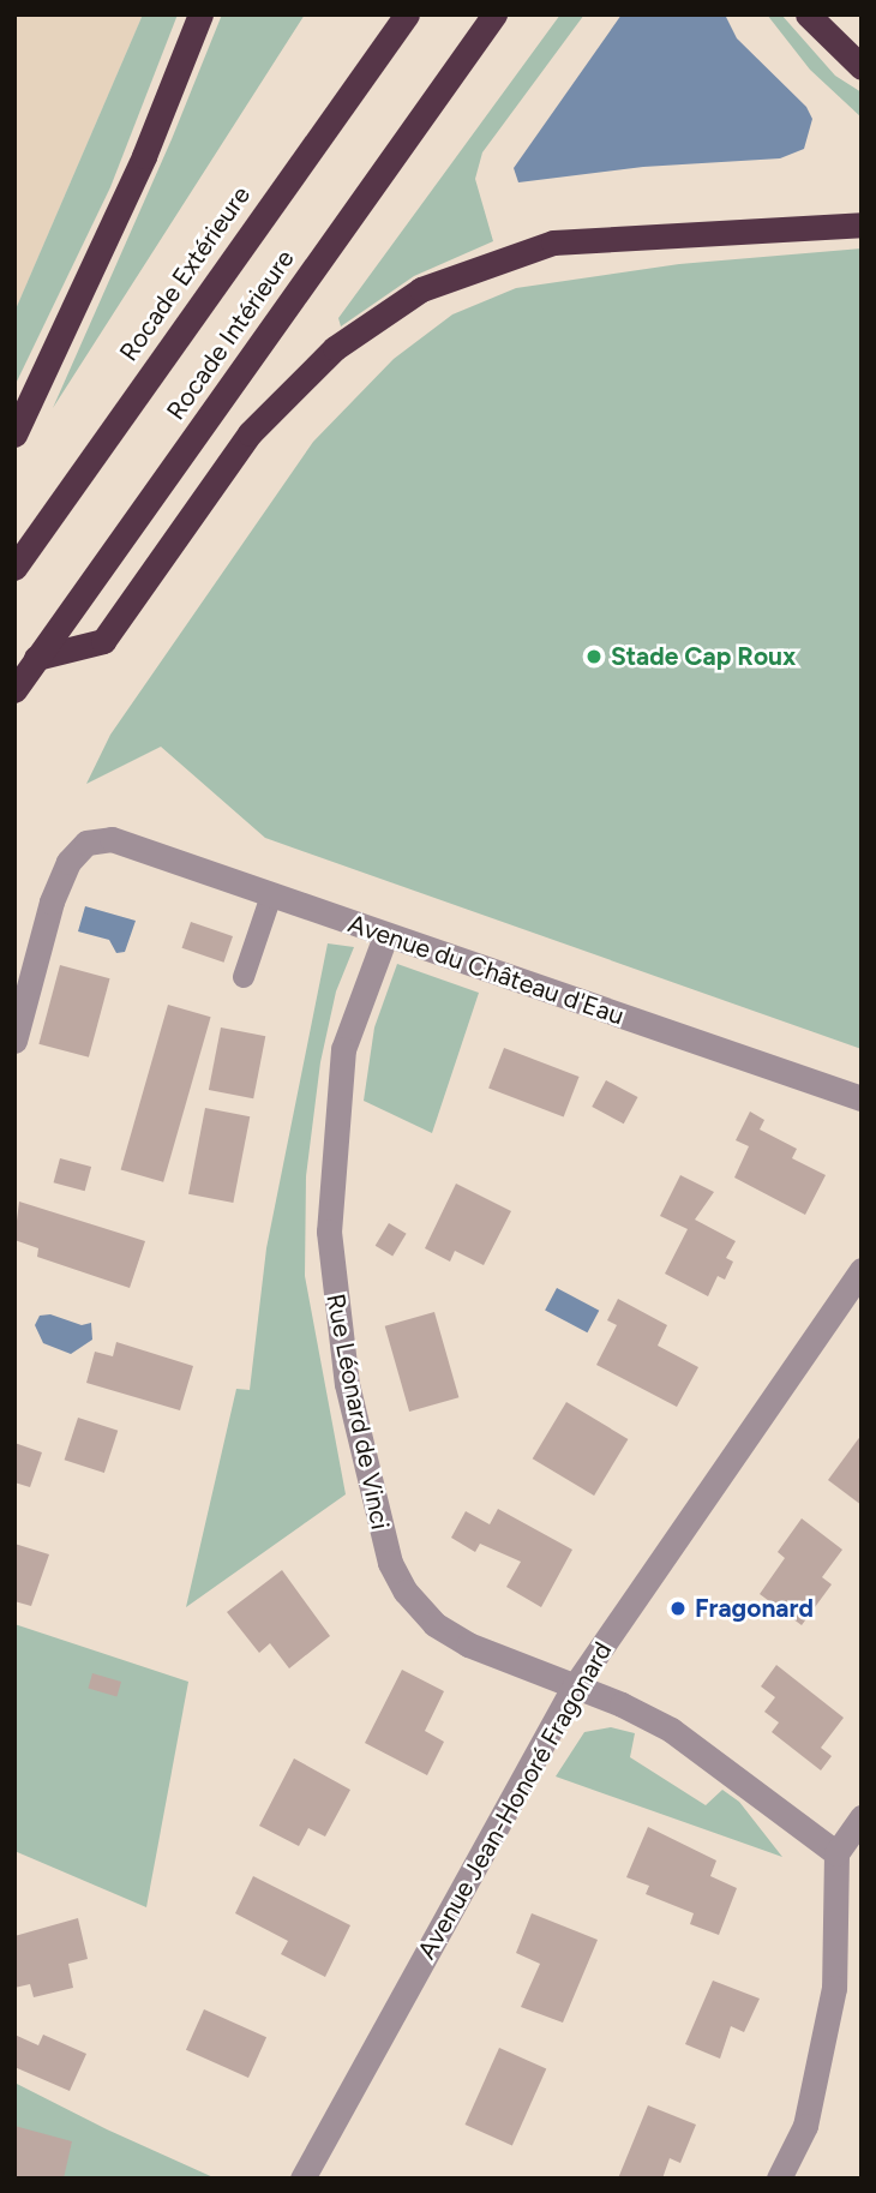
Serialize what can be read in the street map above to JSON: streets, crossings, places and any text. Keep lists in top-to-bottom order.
{
  "streets": {
    "highway": ["Rocade Extérieure", "Rocade Intérieure"],
    "street": ["Avenue du Château d'Eau", "Rue Léonard de Vinci", "Avenue Jean-Honoré Fragonard"]
  },
  "crossings": [
    ["Avenue du Château d'Eau", "Rue Léonard de Vinci"],
    ["Rue Léonard de Vinci", "Avenue Jean-Honoré Fragonard"]
  ],
  "places": ["Stade Cap Roux", "Fragonard"]
}
